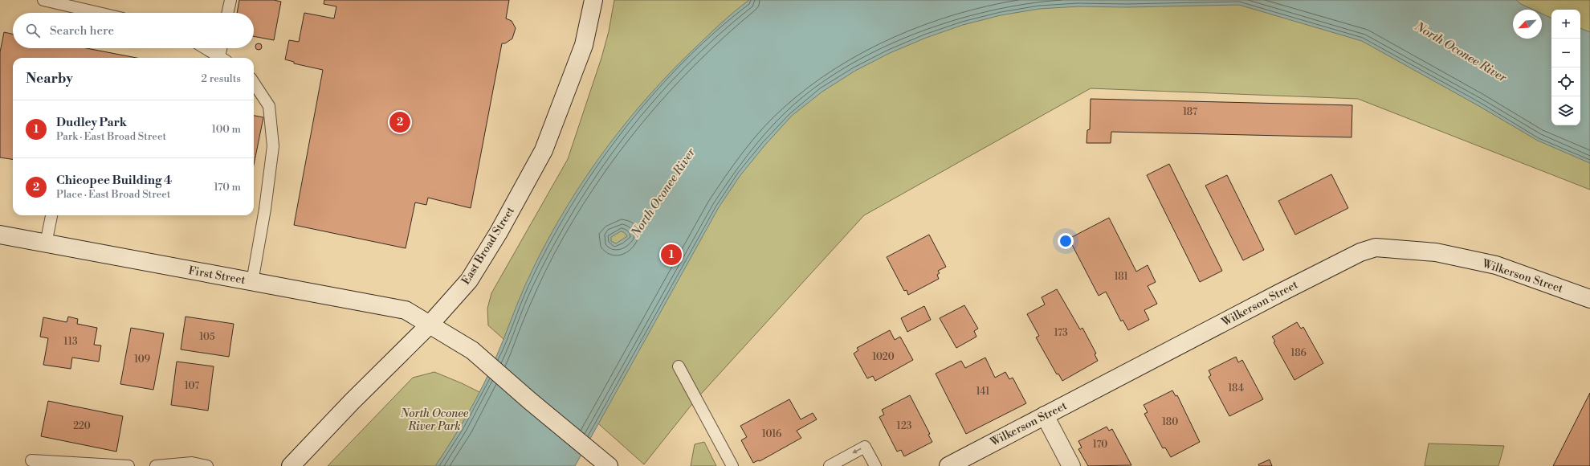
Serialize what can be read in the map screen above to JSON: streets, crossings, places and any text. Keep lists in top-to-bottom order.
{
  "streets": {
    "street": ["East Broad Street", "First Street", "Wilkerson Street"]
  },
  "crossings": [
    ["East Broad Street", "First Street"]
  ],
  "water": ["North Oconee River"],
  "parks": ["North Oconee River Park"],
  "house_numbers": [
    "187",
    "181",
    "173",
    "105",
    "113",
    "186",
    "1020",
    "109",
    "107",
    "184",
    "141",
    "180",
    "220",
    "123",
    "1016",
    "170"
  ],
  "north": "bottom left",
  "page": {
    "map_buttons": ["+", "−"],
    "search": "Search here",
    "heading": ["Nearby", "2 results"],
    "list": [
      {
        "mark": "1",
        "name": "Dudley Park",
        "note": "Park · East Broad Street",
        "value": "100 m"
      },
      {
        "mark": "2",
        "name": "Chicopee Building 4",
        "note": "Place · East Broad Street",
        "value": "170 m"
      }
    ],
    "pins": ["2", "1"]
  }
}
